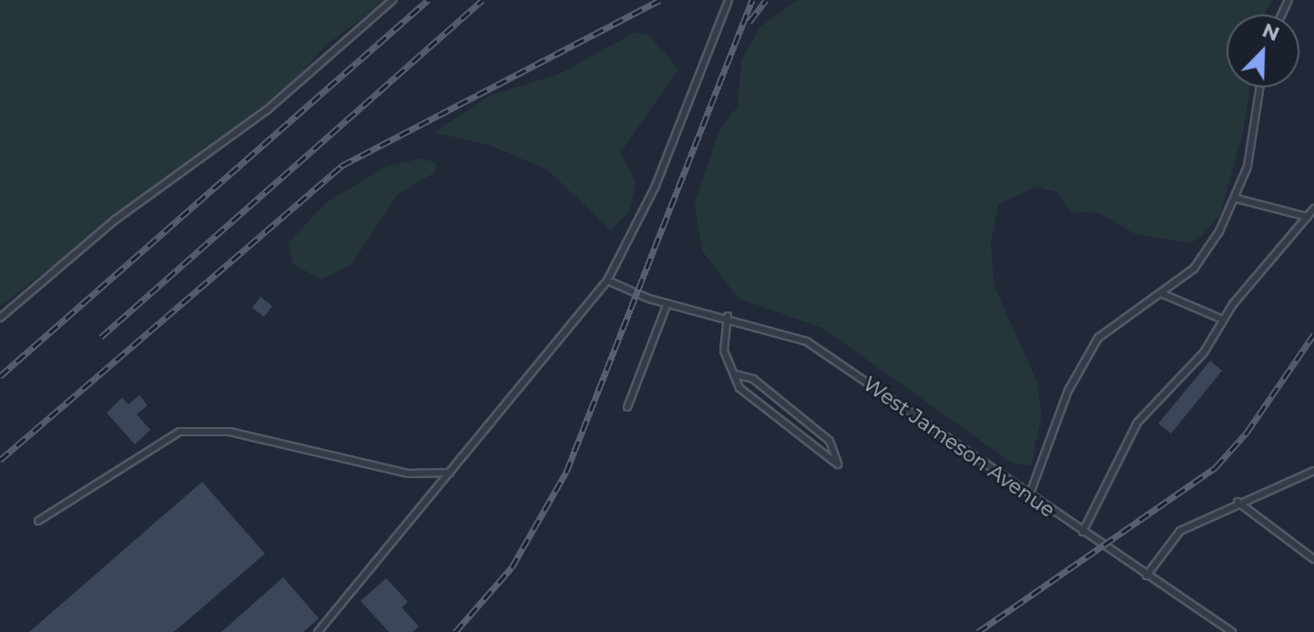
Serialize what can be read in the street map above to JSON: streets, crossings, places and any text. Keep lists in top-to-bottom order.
{
  "streets": {
    "lane": ["West Jameson Avenue"]
  },
  "north": "top right"
}
